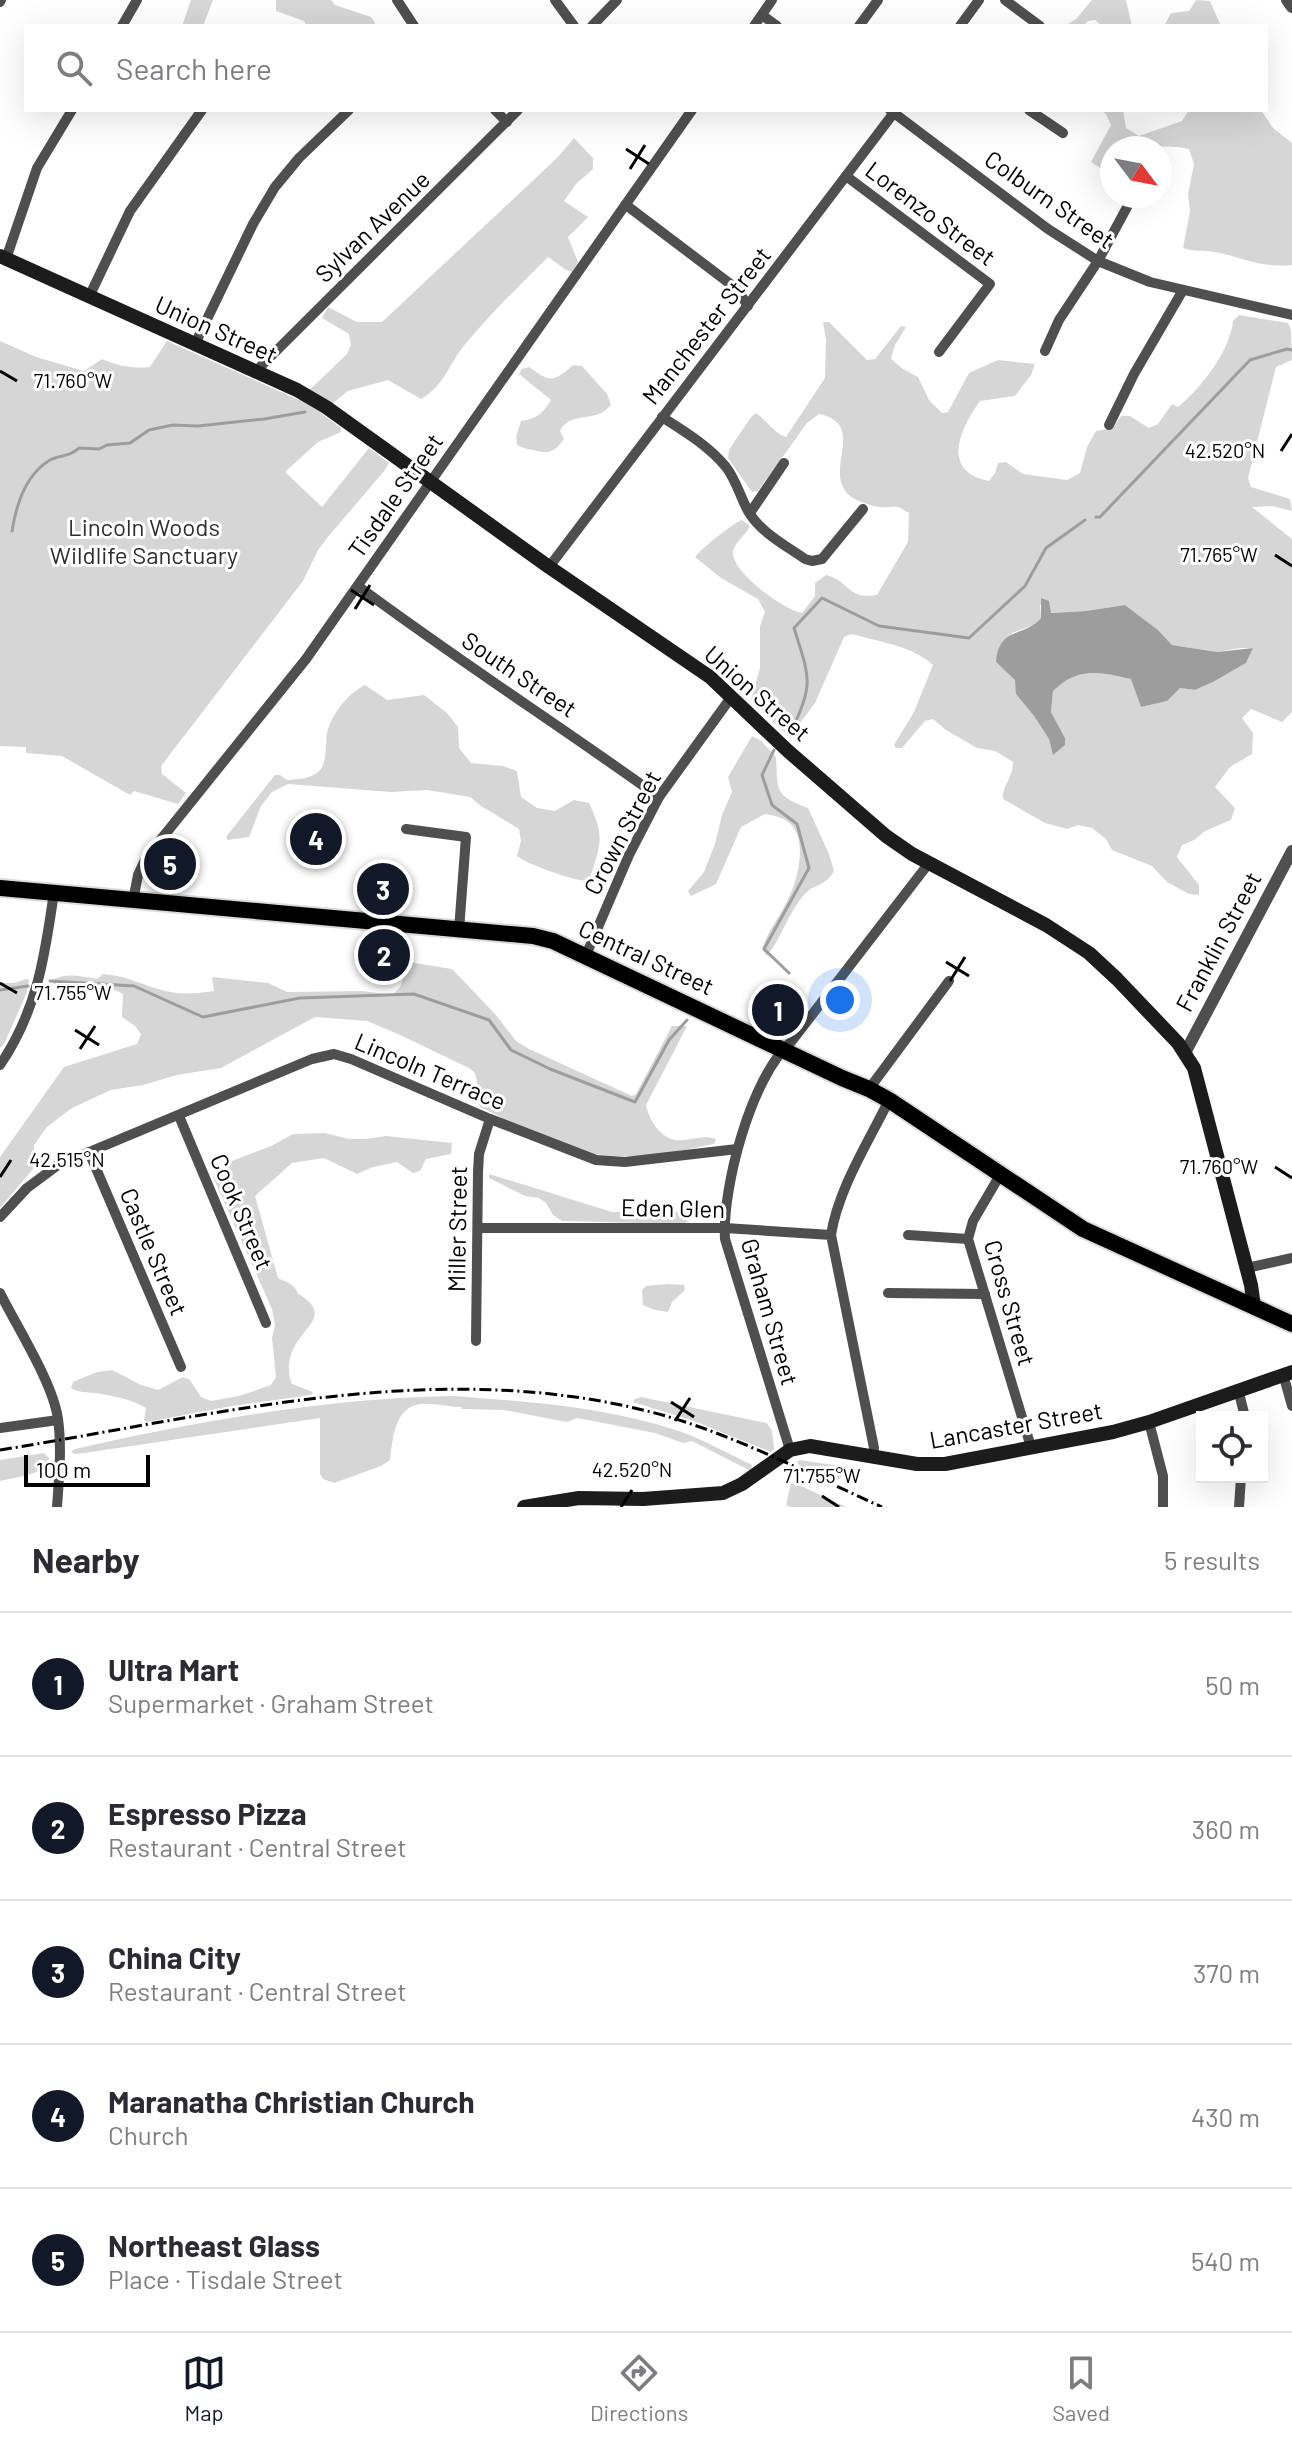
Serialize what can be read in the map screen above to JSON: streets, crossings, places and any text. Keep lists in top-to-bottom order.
{
  "streets": {
    "main road": ["Union Street", "Central Street", "Lancaster Street"],
    "street": [
      "Colburn Street",
      "Lorenzo Street",
      "Sylvan Avenue",
      "Manchester Street",
      "Tisdale Street",
      "South Street",
      "Crown Street",
      "Franklin Street",
      "Lincoln Terrace",
      "Eden Glen",
      "Cook Street",
      "Miller Street",
      "Castle Street",
      "Cross Street",
      "Graham Street"
    ]
  },
  "crossings": [
    ["Lorenzo Street", "Manchester Street"],
    ["Sylvan Avenue", "Union Street"],
    ["Manchester Street", "Union Street"],
    ["Union Street", "Tisdale Street"],
    ["Union Street", "Crown Street"],
    ["Union Street", "Franklin Street"],
    ["Union Street", "Central Street"],
    ["Union Street", "Graham Street"],
    ["Tisdale Street", "South Street"],
    ["Tisdale Street", "Central Street"],
    ["South Street", "Crown Street"],
    ["Crown Street", "Central Street"],
    ["Central Street", "Cross Street"],
    ["Central Street", "Graham Street"],
    ["Lincoln Terrace", "Cook Street"],
    ["Lincoln Terrace", "Miller Street"],
    ["Lincoln Terrace", "Castle Street"],
    ["Lincoln Terrace", "Graham Street"],
    ["Eden Glen", "Miller Street"],
    ["Eden Glen", "Graham Street"],
    ["Cross Street", "Lancaster Street"],
    ["Graham Street", "Lancaster Street"]
  ],
  "parks": ["Lincoln Woods Wildlife Sanctuary"],
  "scale_bar": "100 m",
  "north": "bottom right",
  "page": {
    "search": "Search here",
    "pins": [
      "4",
      "5",
      "3",
      "2",
      "1"
    ],
    "scale": "100 m",
    "heading": ["Nearby", "5 results"],
    "list": [
      {
        "mark": "1",
        "name": "Ultra Mart",
        "note": "Supermarket · Graham Street",
        "value": "50 m"
      },
      {
        "mark": "2",
        "name": "Espresso Pizza",
        "note": "Restaurant · Central Street",
        "value": "360 m"
      },
      {
        "mark": "3",
        "name": "China City",
        "note": "Restaurant · Central Street",
        "value": "370 m"
      },
      {
        "mark": "4",
        "name": "Maranatha Christian Church",
        "note": "Church",
        "value": "430 m"
      },
      {
        "mark": "5",
        "name": "Northeast Glass",
        "note": "Place · Tisdale Street",
        "value": "540 m"
      }
    ],
    "nav": ["Map", "Directions", "Saved"]
  },
  "coordinates": [
    "71.760°W",
    "42.520°N",
    "71.765°W",
    "71.755°W",
    "42.515°N"
  ]
}
